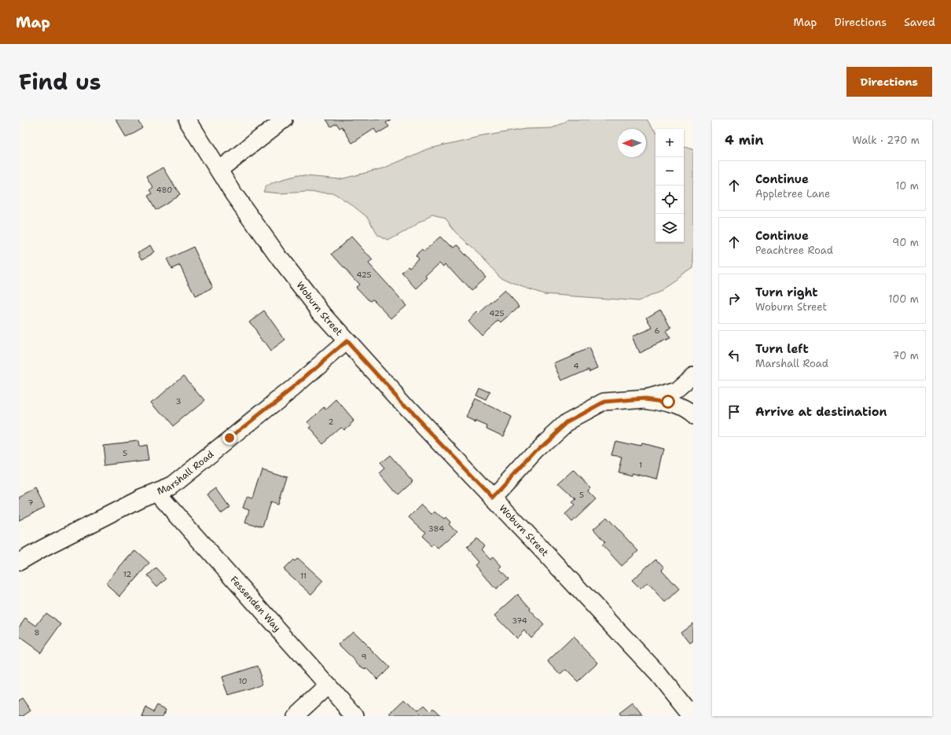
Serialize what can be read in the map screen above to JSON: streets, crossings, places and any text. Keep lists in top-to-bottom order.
{
  "streets": {
    "main road": ["Woburn Street"],
    "street": ["Marshall Road", "Fessenden Way"]
  },
  "crossings": [
    ["Woburn Street", "Marshall Road"],
    ["Marshall Road", "Fessenden Way"]
  ],
  "house_numbers": [
    "480",
    "425",
    "425",
    "6",
    "4",
    "3",
    "2",
    "5",
    "1",
    "5",
    "7",
    "384",
    "12",
    "11",
    "374",
    "8",
    "9",
    "10"
  ],
  "north": "left",
  "page": {
    "header": "Map",
    "nav": ["Map", "Directions", "Saved"],
    "title": "Find us",
    "buttons": "Directions",
    "heading": ["4 min", "Walk · 270 m"],
    "map_buttons": ["+", "−"],
    "list": [
      ["Continue", "Appletree Lane", "10 m"],
      ["Continue", "Peachtree Road", "90 m"],
      ["Turn right", "Woburn Street", "100 m"],
      ["Turn left", "Marshall Road", "70 m"],
      "Arrive at destination"
    ]
  }
}
